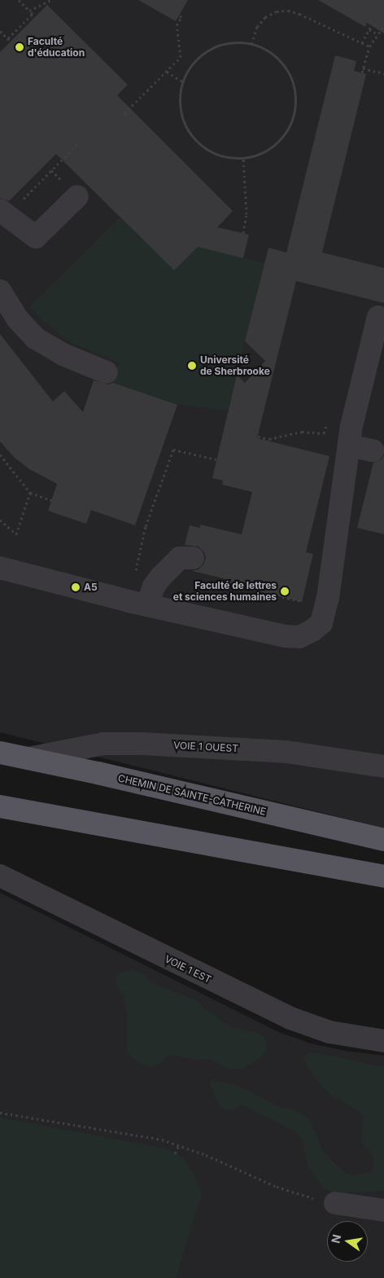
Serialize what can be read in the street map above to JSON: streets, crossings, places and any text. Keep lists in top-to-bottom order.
{
  "streets": {
    "main road": ["CHEMIN DE SAINTE-CATHERINE"],
    "lane": ["VOIE 1 OUEST", "VOIE 1 EST"]
  },
  "crossings": [
    ["VOIE 1 OUEST", "CHEMIN DE SAINTE-CATHERINE"]
  ],
  "places": [
    "Faculté d'éducation",
    "Université de Sherbrooke",
    "A5",
    "Faculté de lettres et sciences humaines"
  ],
  "north": "left"
}
